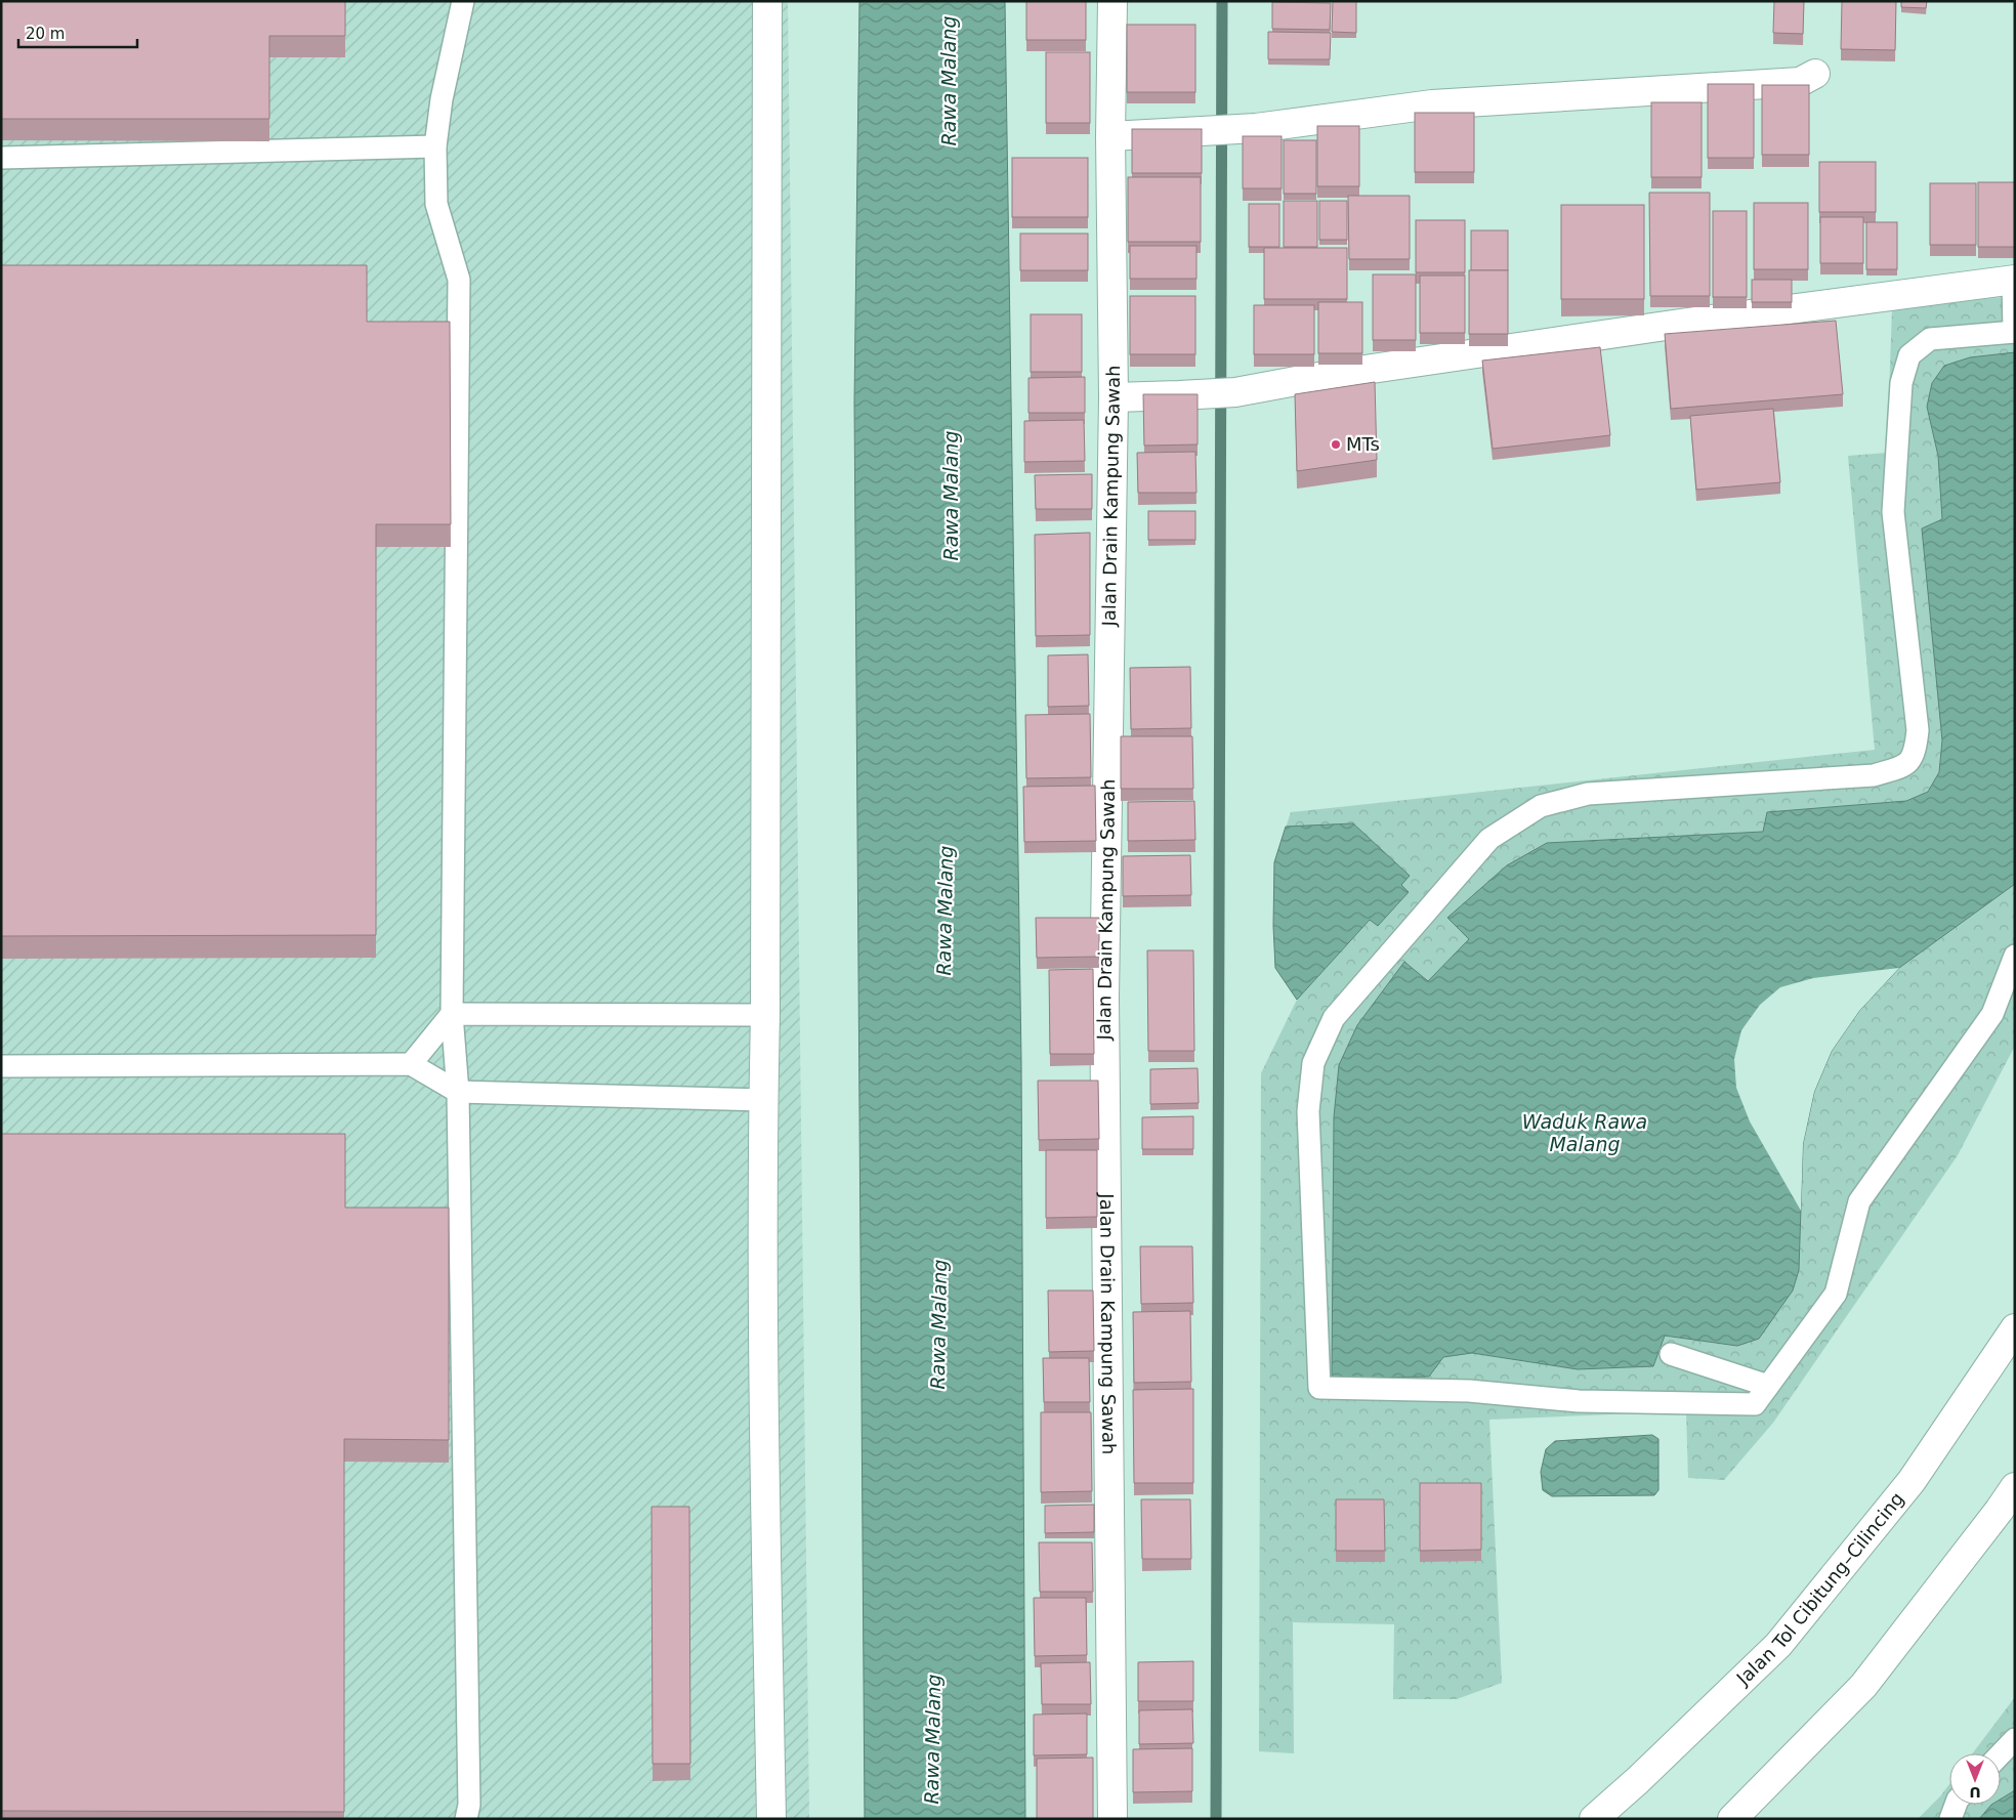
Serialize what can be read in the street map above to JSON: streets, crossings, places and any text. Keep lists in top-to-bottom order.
{
  "streets": {
    "main road": ["Jalan Drain Kampung Sawah", "Jalan Tol Cibitung–Cilincing"]
  },
  "water": ["Rawa Malang", "Waduk Rawa Malang"],
  "places": ["MTs"],
  "scale_bar": "20 m",
  "north": "bottom"
}
